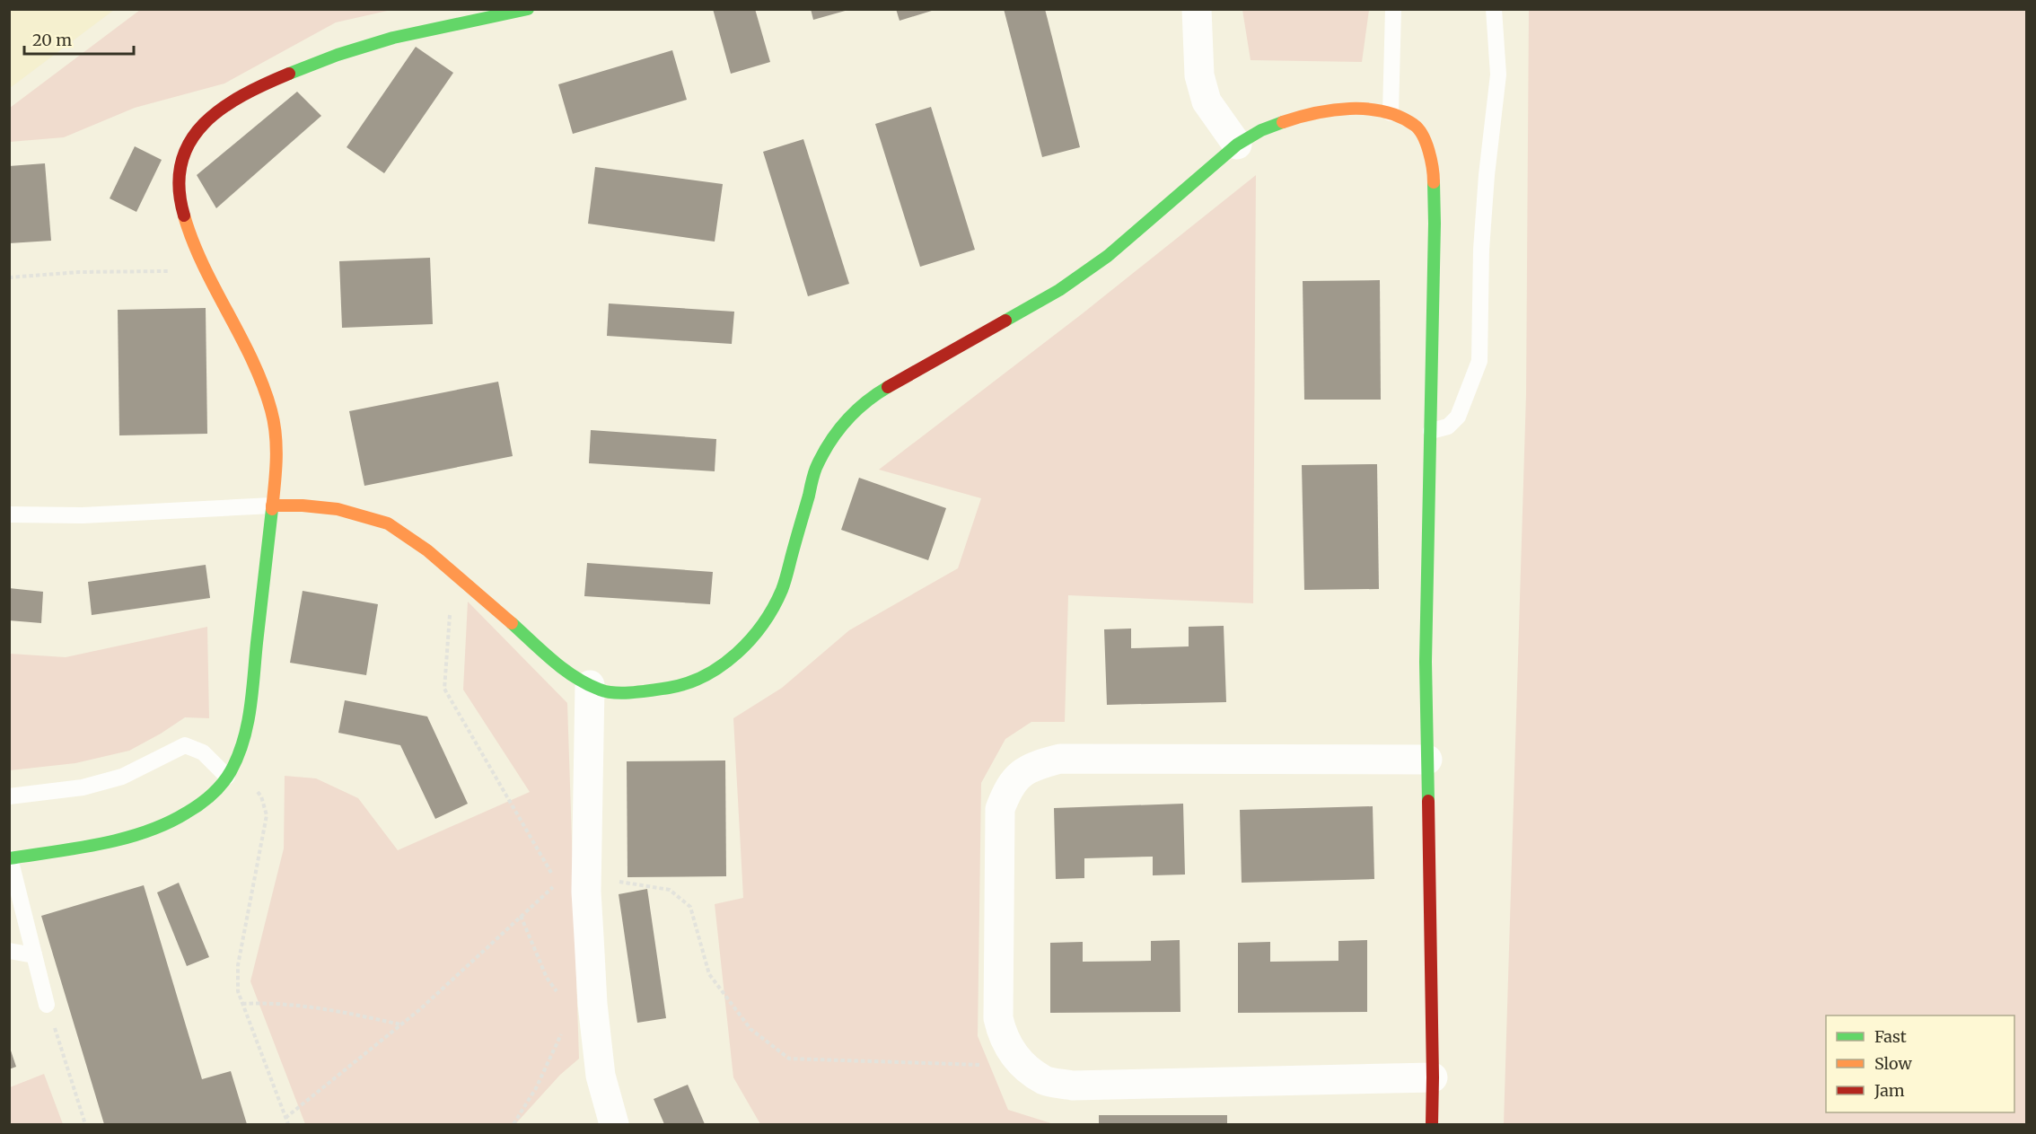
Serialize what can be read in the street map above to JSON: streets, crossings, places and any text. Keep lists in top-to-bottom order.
{
  "legend": ["Fast", "Slow", "Jam"],
  "scale_bar": "20 m"
}
